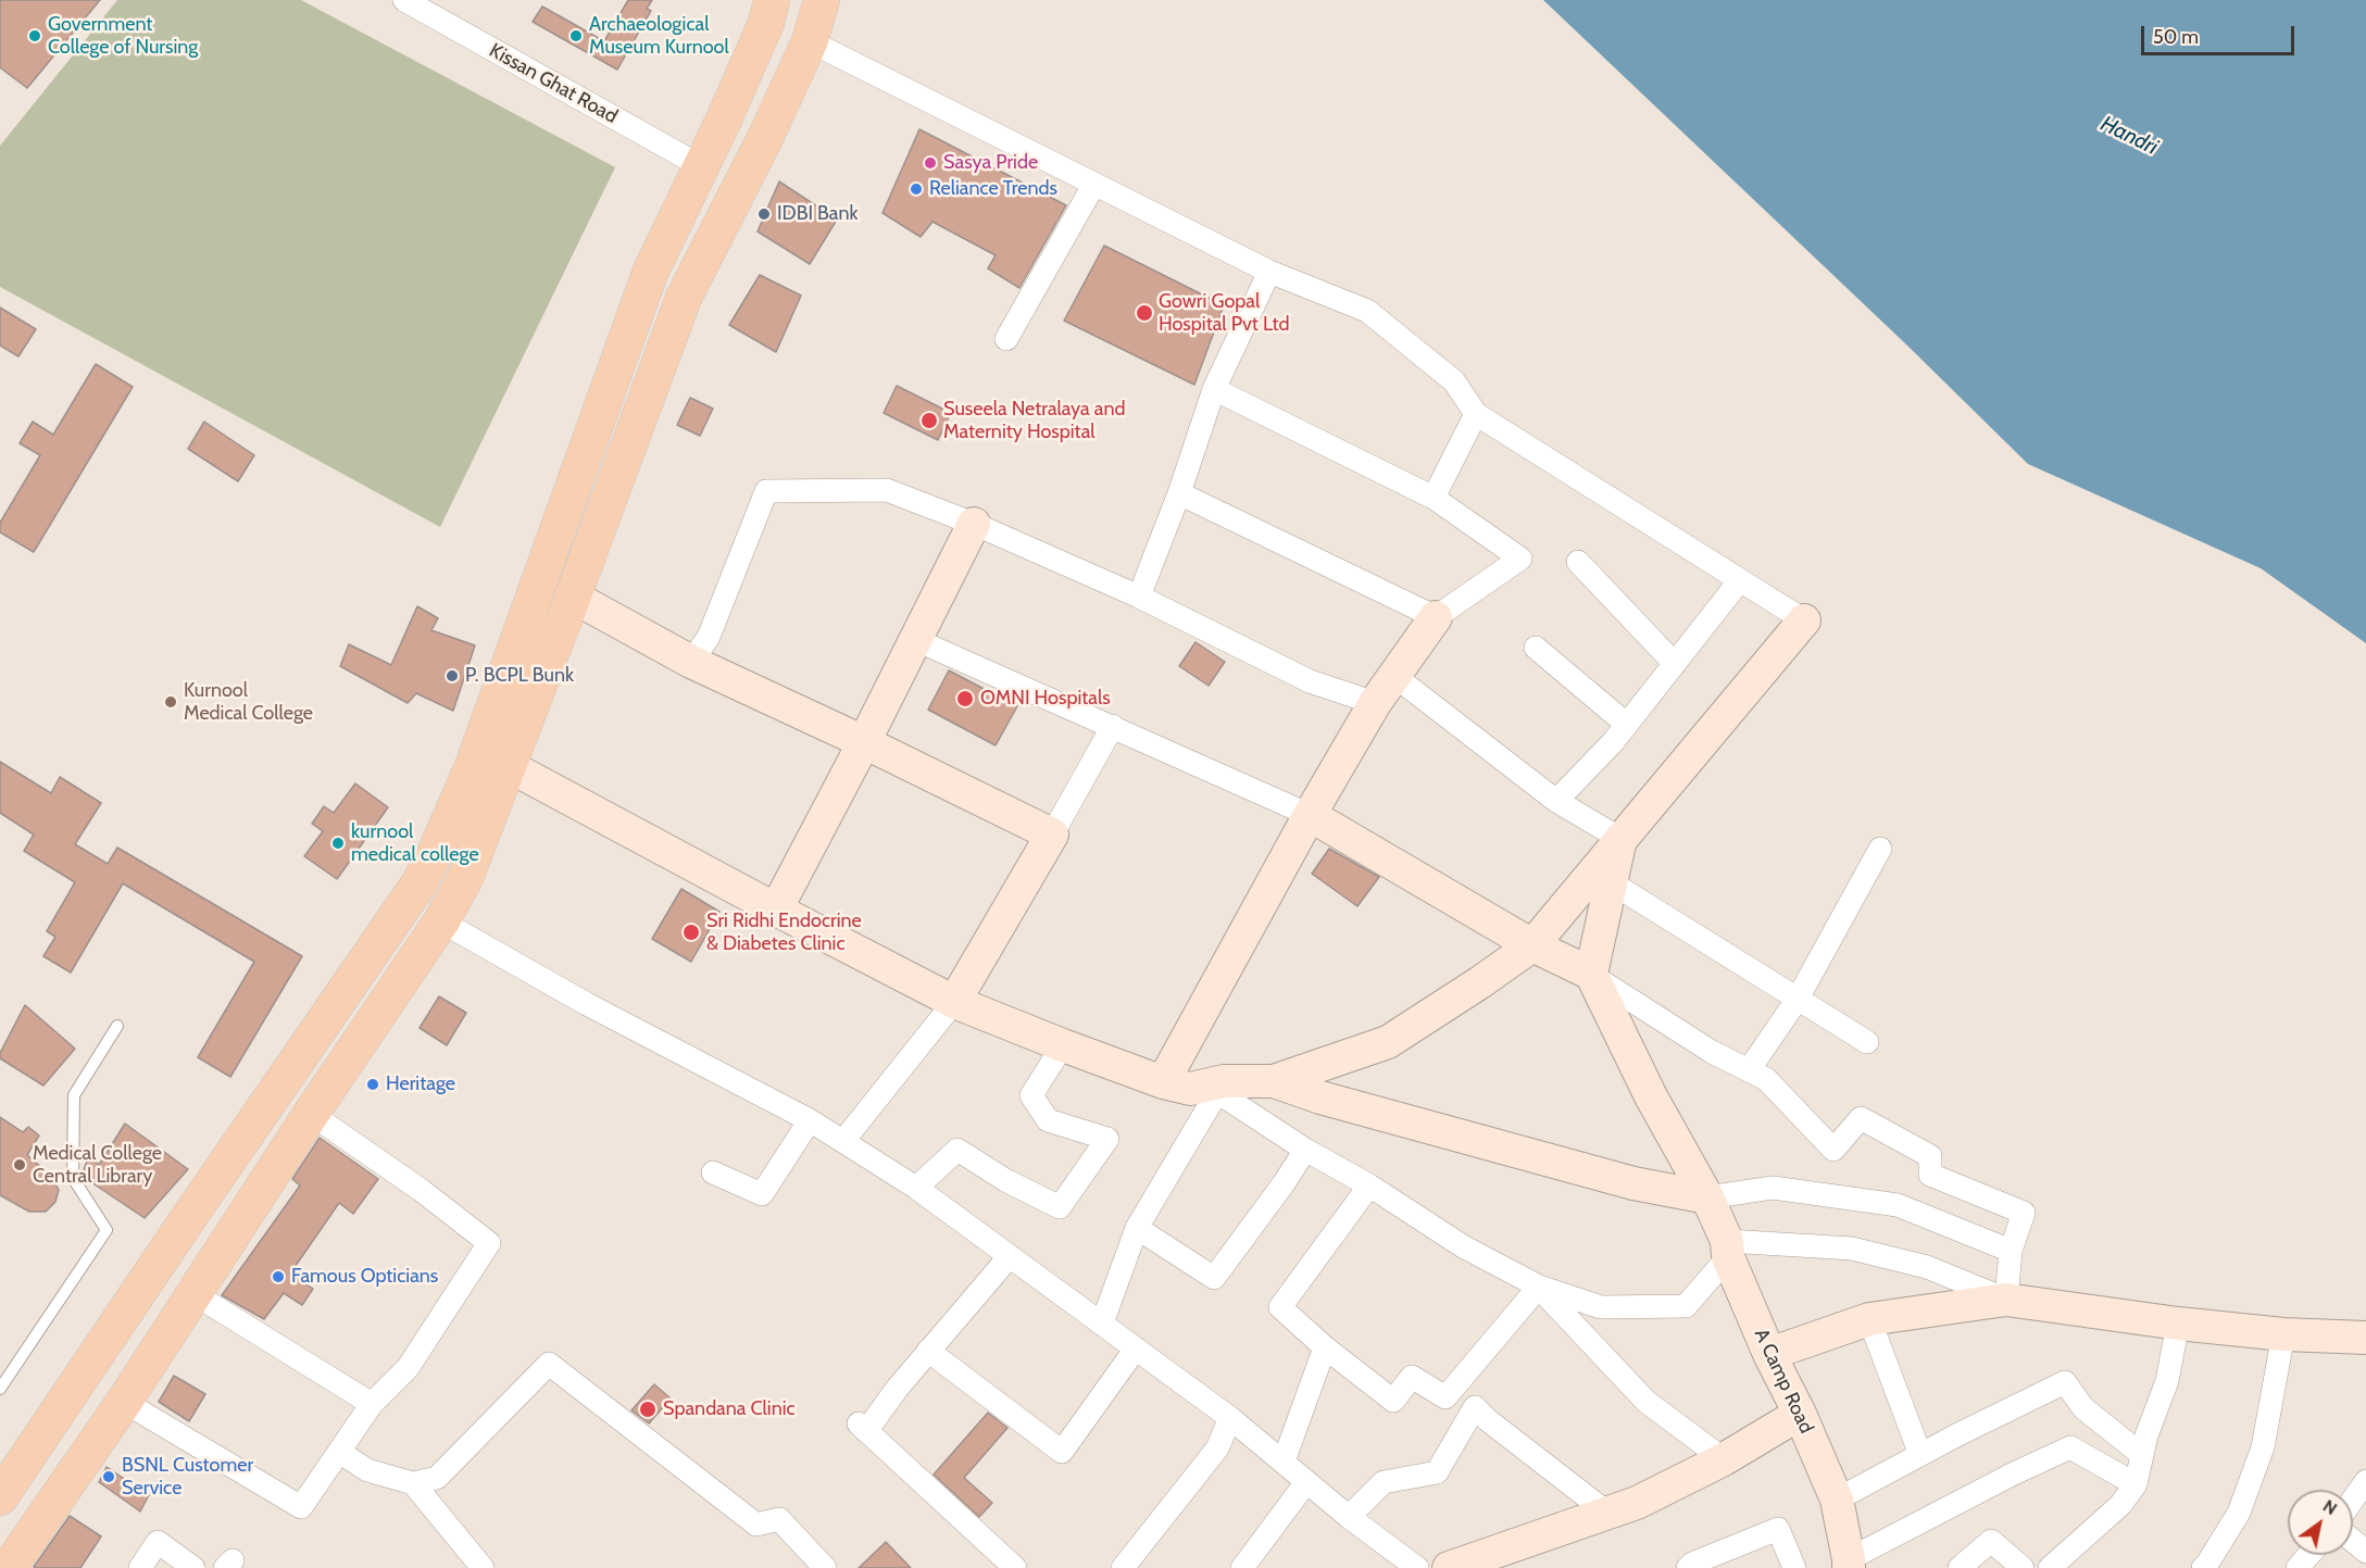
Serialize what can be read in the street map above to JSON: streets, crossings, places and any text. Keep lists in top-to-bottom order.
{
  "streets": {
    "street": ["Kissan Ghat Road", "A Camp Road"]
  },
  "water": ["Handri"],
  "places": [
    "Government College of Nursing",
    "Archaeological Museum Kurnool",
    "Sasya Pride",
    "Reliance Trends",
    "IDBI Bank",
    "Gowri Gopal Hospital Pvt Ltd",
    "Suseela Netralaya and Maternity Hospital",
    "P. BCPL Bunk",
    "OMNI Hospitals",
    "Kurnool Medical College",
    "kurnool medical college",
    "Sri Ridhi Endocrine & Diabetes Clinic",
    "Heritage",
    "Medical College Central Library",
    "Famous Opticians",
    "Spandana Clinic",
    "BSNL Customer Service"
  ],
  "scale_bar": "50 m",
  "north": "top right"
}
